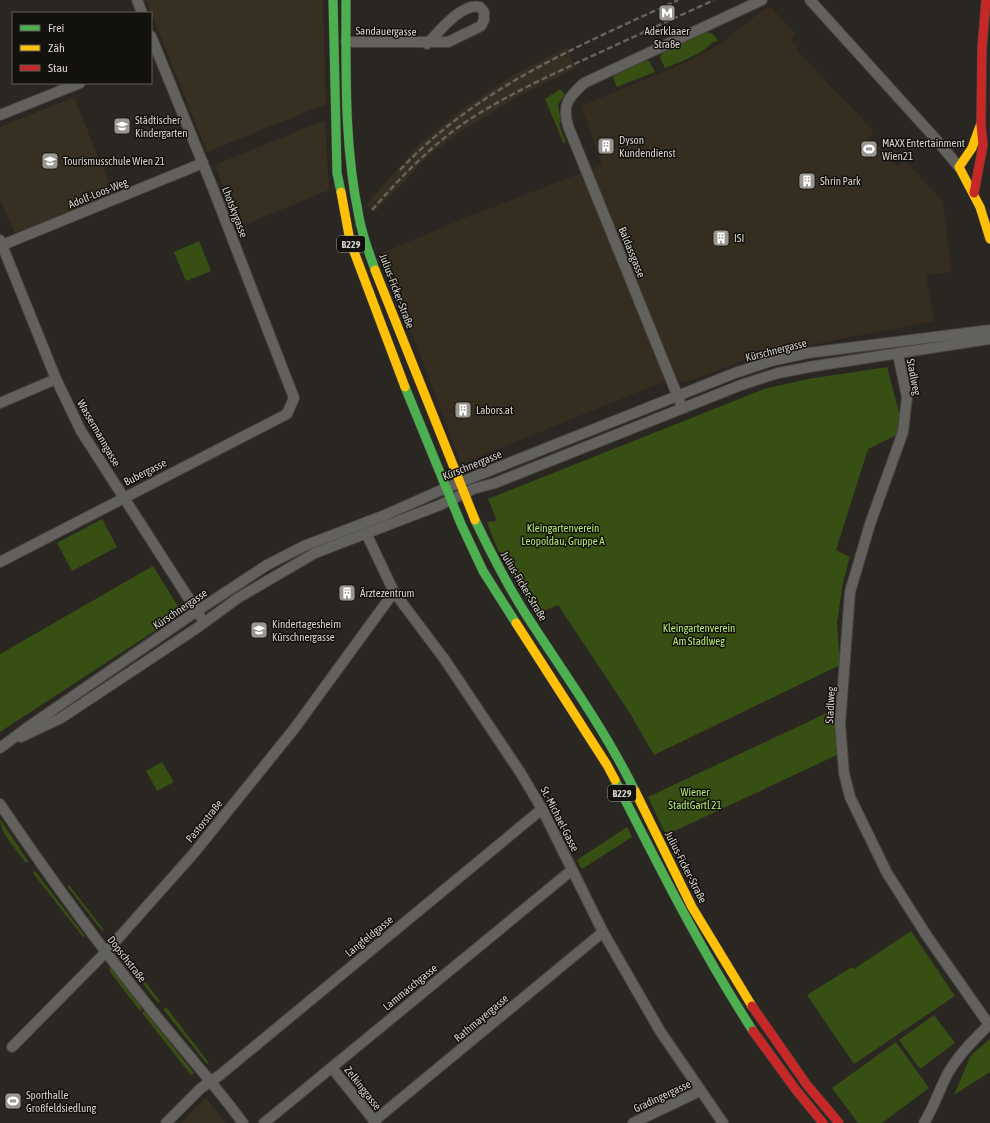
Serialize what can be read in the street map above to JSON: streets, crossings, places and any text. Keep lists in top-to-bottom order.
{
  "streets": {
    "main road": ["B229", "Julius-Ficker-Straße"],
    "street": [
      "Sandauergasse",
      "Adolf-Loos-Weg",
      "Lhotskygasse",
      "Baldassgasse",
      "Kürschnergasse",
      "Stadlweg",
      "Wassermanngasse",
      "Bubergasse",
      "St.-Michael-Gasse",
      "Pastorstraße",
      "Langfeldgasse",
      "Dopschstraße",
      "Lammaschgasse",
      "Rathmayergasse",
      "Zelkinggasse",
      "Gradingergasse"
    ]
  },
  "crossings": [
    ["Sandauergasse", "Julius-Ficker-Straße"],
    ["Adolf-Loos-Weg", "Lhotskygasse"],
    ["Adolf-Loos-Weg", "Wassermanngasse"],
    ["Lhotskygasse", "Bubergasse"],
    ["B229", "Kürschnergasse"],
    ["Baldassgasse", "Kürschnergasse"],
    ["Julius-Ficker-Straße", "Kürschnergasse"],
    ["Kürschnergasse", "Stadlweg"],
    ["Kürschnergasse", "Wassermanngasse"],
    ["Kürschnergasse", "St.-Michael-Gasse"],
    ["Wassermanngasse", "Bubergasse"],
    ["St.-Michael-Gasse", "Pastorstraße"],
    ["St.-Michael-Gasse", "Langfeldgasse"],
    ["St.-Michael-Gasse", "Lammaschgasse"],
    ["St.-Michael-Gasse", "Rathmayergasse"],
    ["St.-Michael-Gasse", "Gradingergasse"],
    ["Pastorstraße", "Dopschstraße"],
    ["Langfeldgasse", "Dopschstraße"],
    ["Lammaschgasse", "Zelkinggasse"],
    ["Rathmayergasse", "Zelkinggasse"]
  ],
  "parks": ["Kleingartenverein Leopoldau, Gruppe A", "Kleingartenverein Am Stadlweg", "Wiener StadtGartl 21"],
  "places": {
    "metro station": ["Aderklaaer Straße"],
    "school or university": ["Städtischer Kindergarten", "Tourismusschule Wien 21", "Kindertagesheim Kürschnergasse"],
    "building": [
      "Dyson Kundendienst",
      "Shrin Park",
      "ISI",
      "Labors.at",
      "Ärztezentrum"
    ],
    "sports": ["MAXX Entertainment Wien21", "Sporthalle Großfeldsiedlung"]
  },
  "legend": ["Frei", "Zäh", "Stau"]
}
